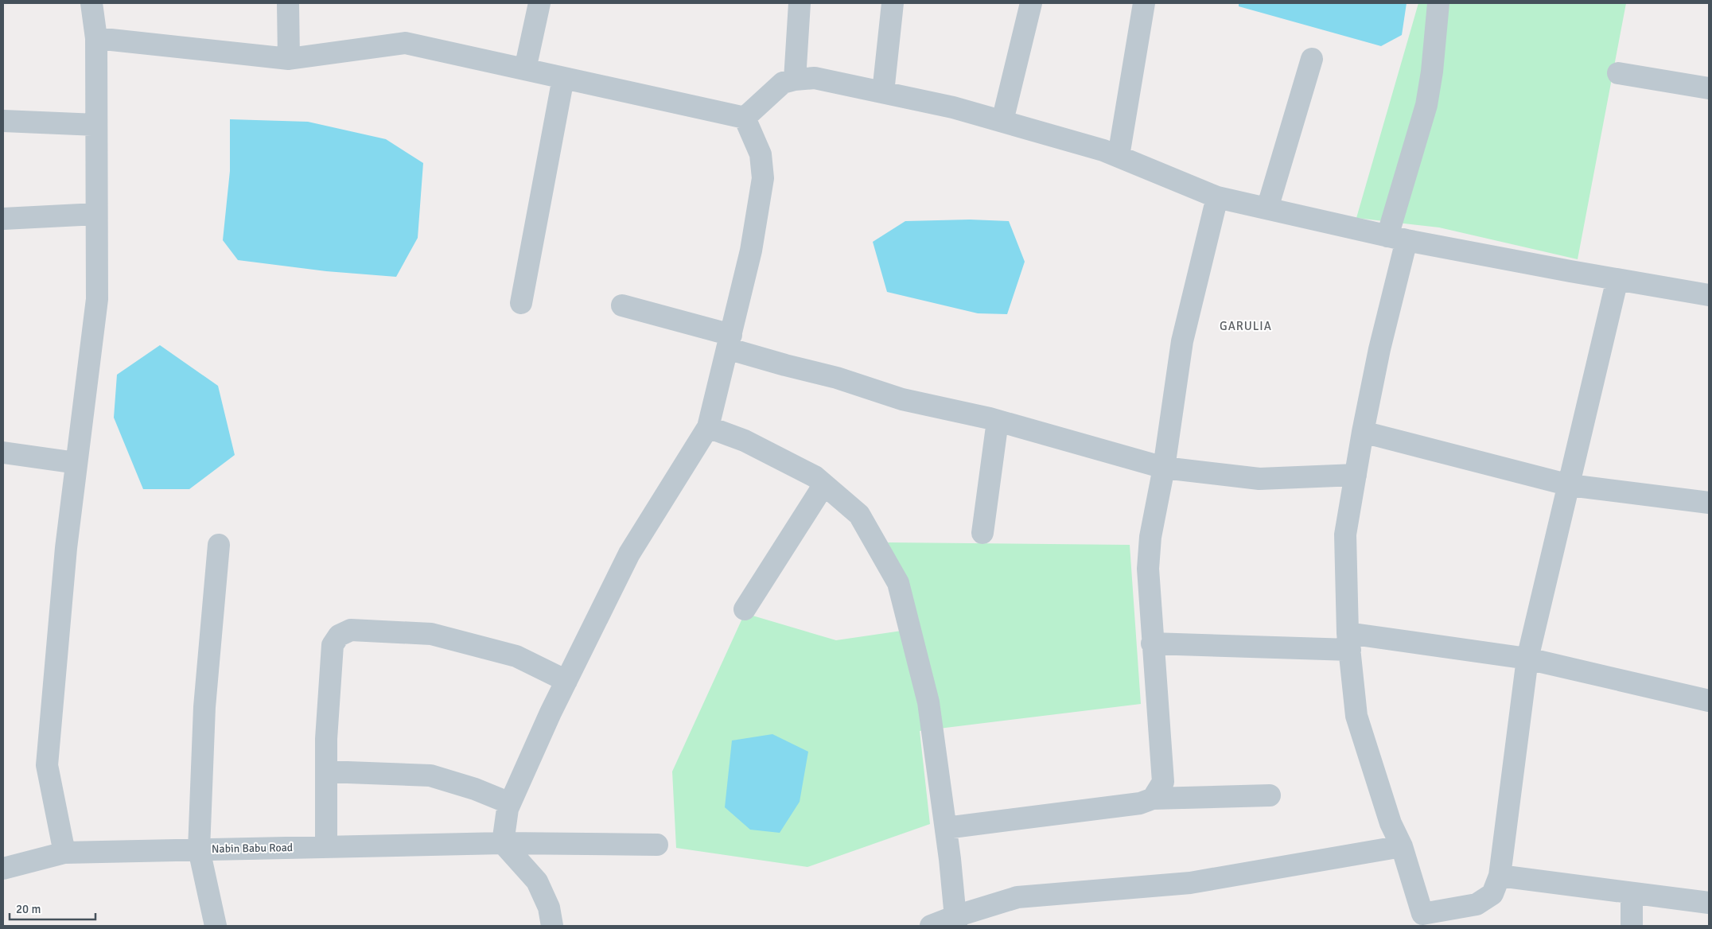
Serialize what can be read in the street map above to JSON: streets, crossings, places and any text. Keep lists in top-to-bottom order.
{
  "streets": {
    "street": ["Nabin Babu Road"]
  },
  "districts": ["GARULIA"],
  "scale_bar": "20 m"
}
